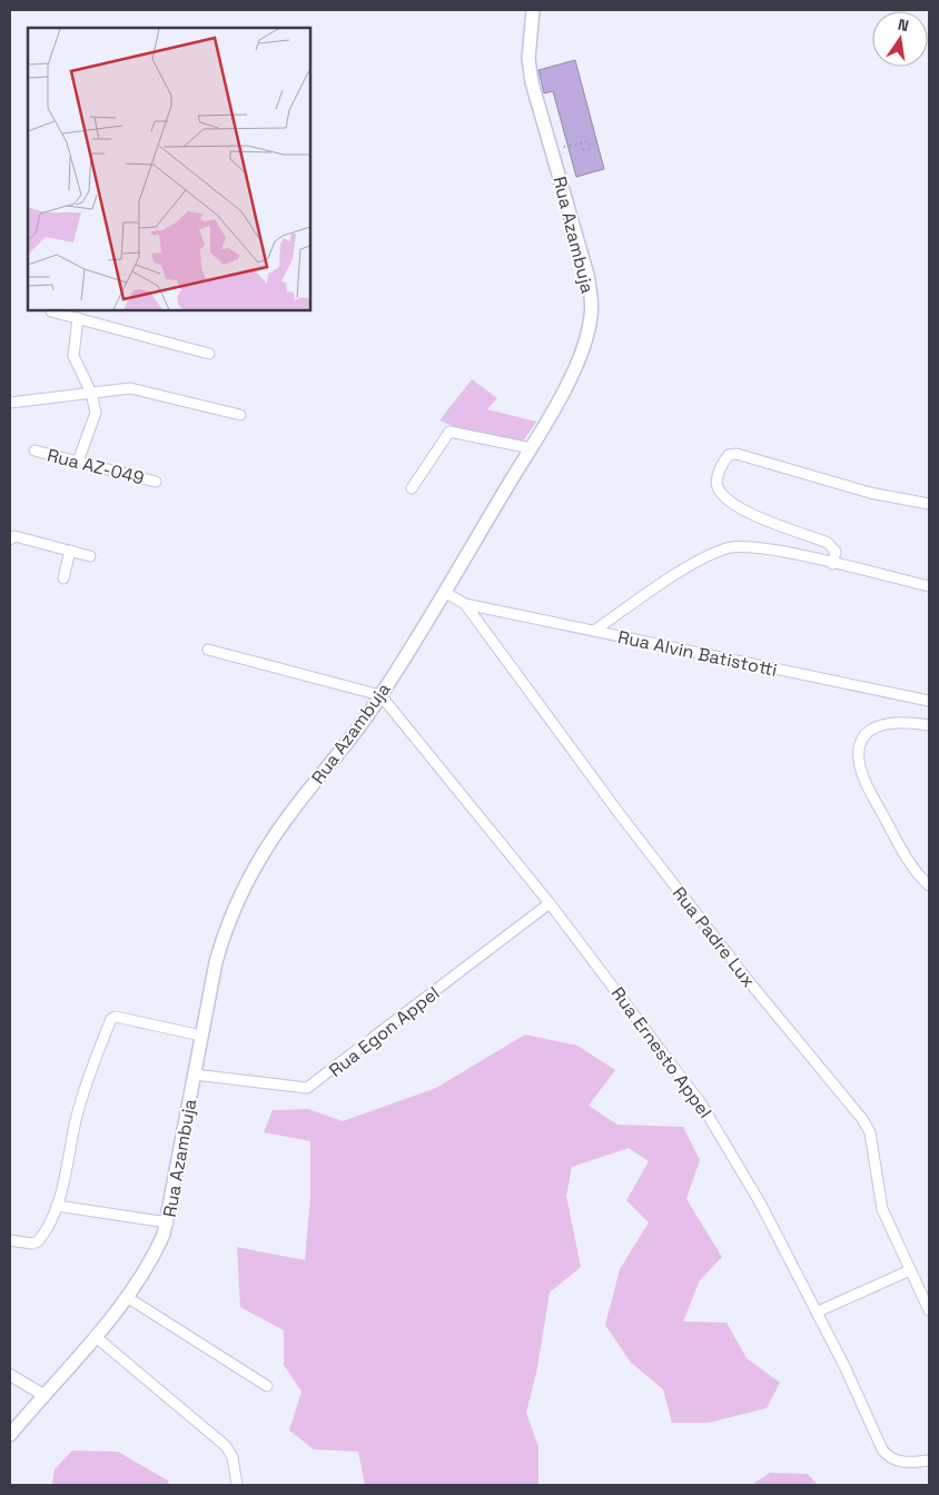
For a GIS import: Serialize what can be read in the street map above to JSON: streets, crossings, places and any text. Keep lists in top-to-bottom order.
{
  "streets": {
    "main road": ["Rua Azambuja"],
    "street": [
      "Rua AZ-049",
      "Rua Alvin Batistotti",
      "Rua Padre Lux",
      "Rua Egon Appel",
      "Rua Ernesto Appel"
    ]
  },
  "crossings": [
    ["Rua Azambuja", "Rua Padre Lux"],
    ["Rua Azambuja", "Rua Egon Appel"],
    ["Rua Azambuja", "Rua Ernesto Appel"],
    ["Rua Alvin Batistotti", "Rua Padre Lux"],
    ["Rua Egon Appel", "Rua Ernesto Appel"]
  ],
  "north": "top"
}
